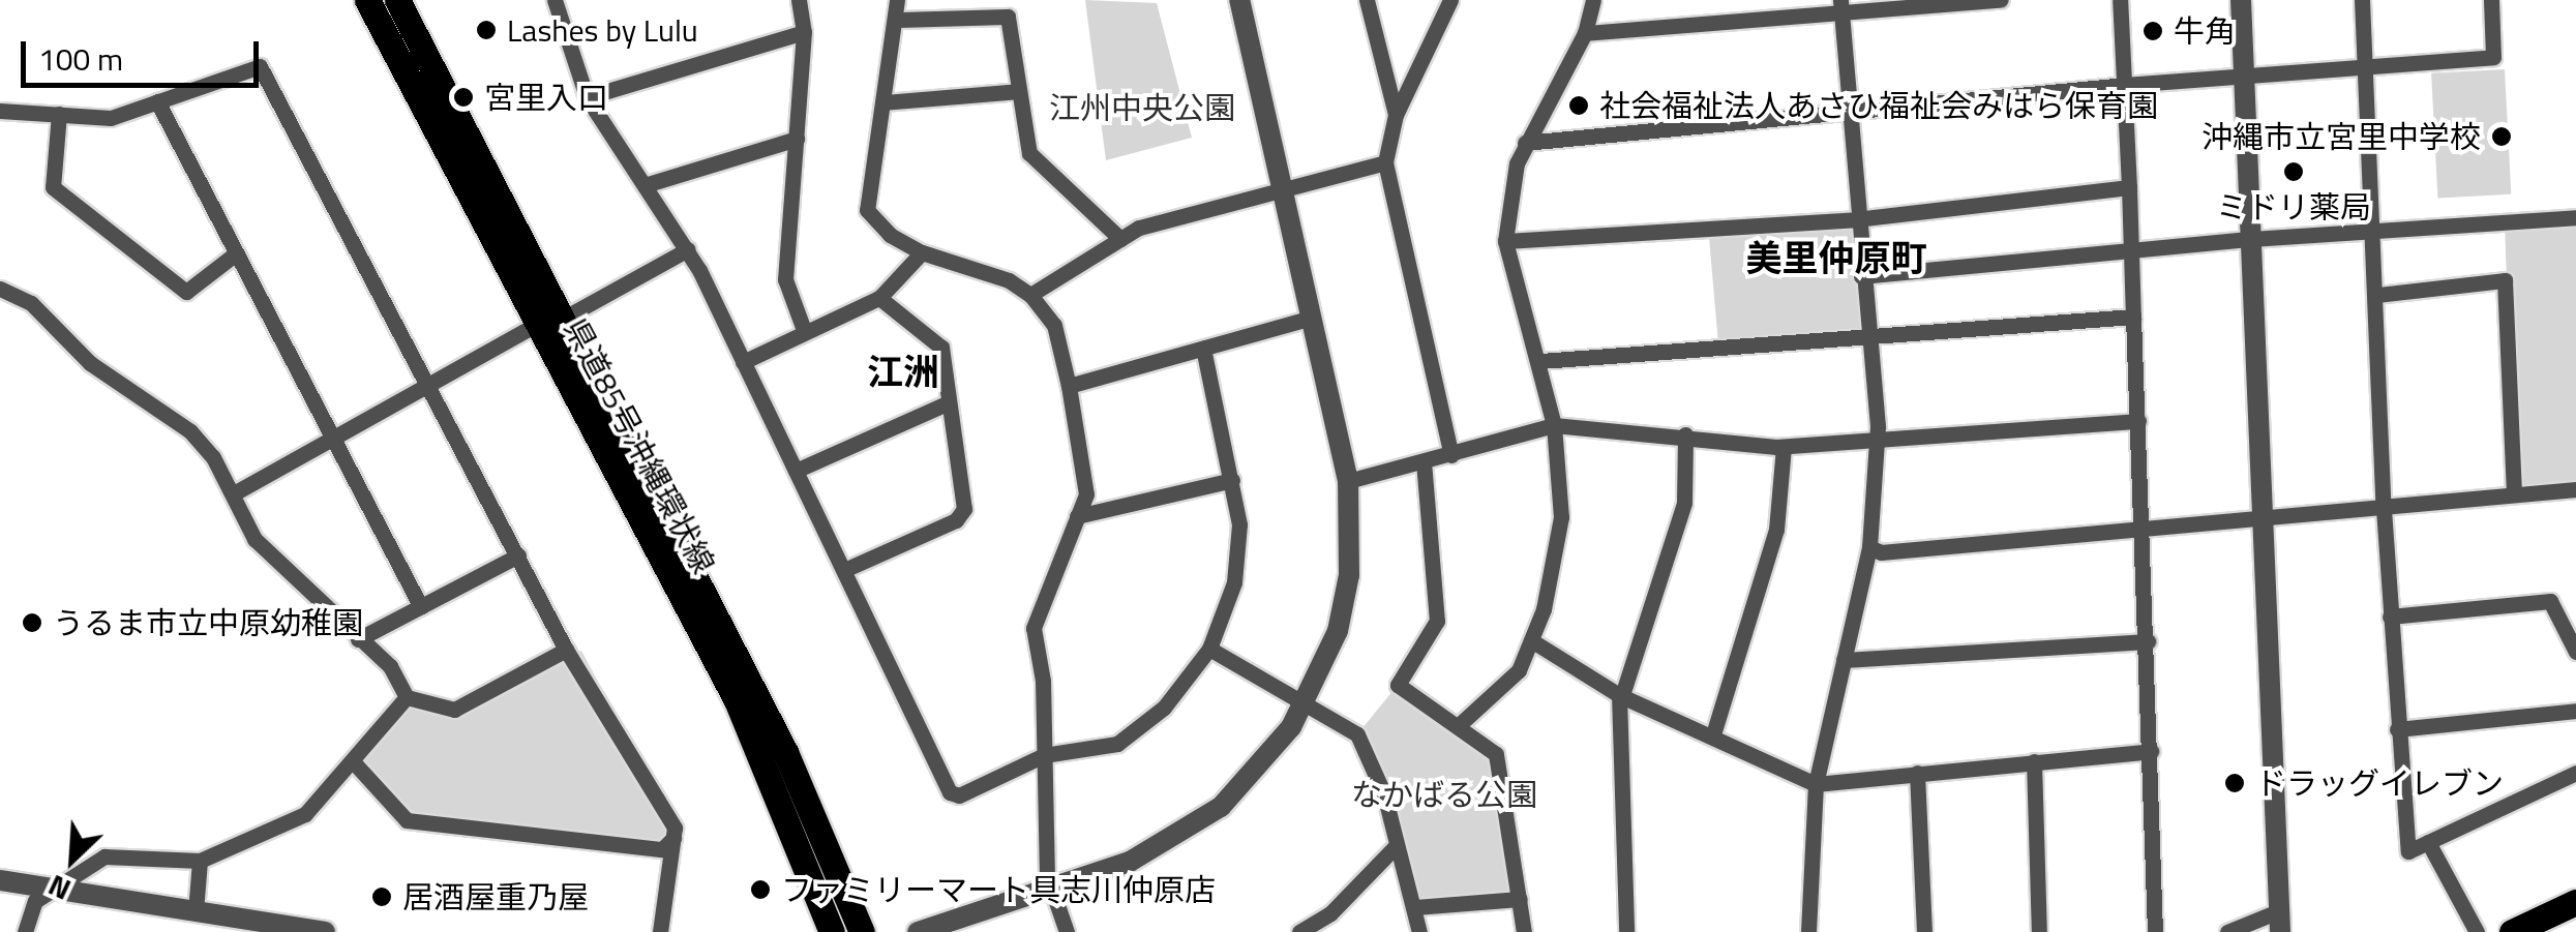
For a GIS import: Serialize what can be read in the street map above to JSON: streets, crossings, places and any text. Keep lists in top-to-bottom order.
{
  "streets": {
    "main road": ["県道85号沖縄環状線"]
  },
  "districts": ["美里仲原町", "江洲"],
  "parks": ["江州中央公園", "なかばる公園"],
  "places": [
    "Lashes by Lulu",
    "牛角",
    "宮里入口",
    "社会福祉法人あさひ福祉会みはら保育園",
    "沖縄市立宮里中学校",
    "ミドリ薬局",
    "うるま市立中原幼稚園",
    "ドラッグイレブン",
    "ファミリーマート具志川仲原店",
    "居酒屋重乃屋"
  ],
  "scale_bar": "100 m",
  "north": "bottom left"
}
